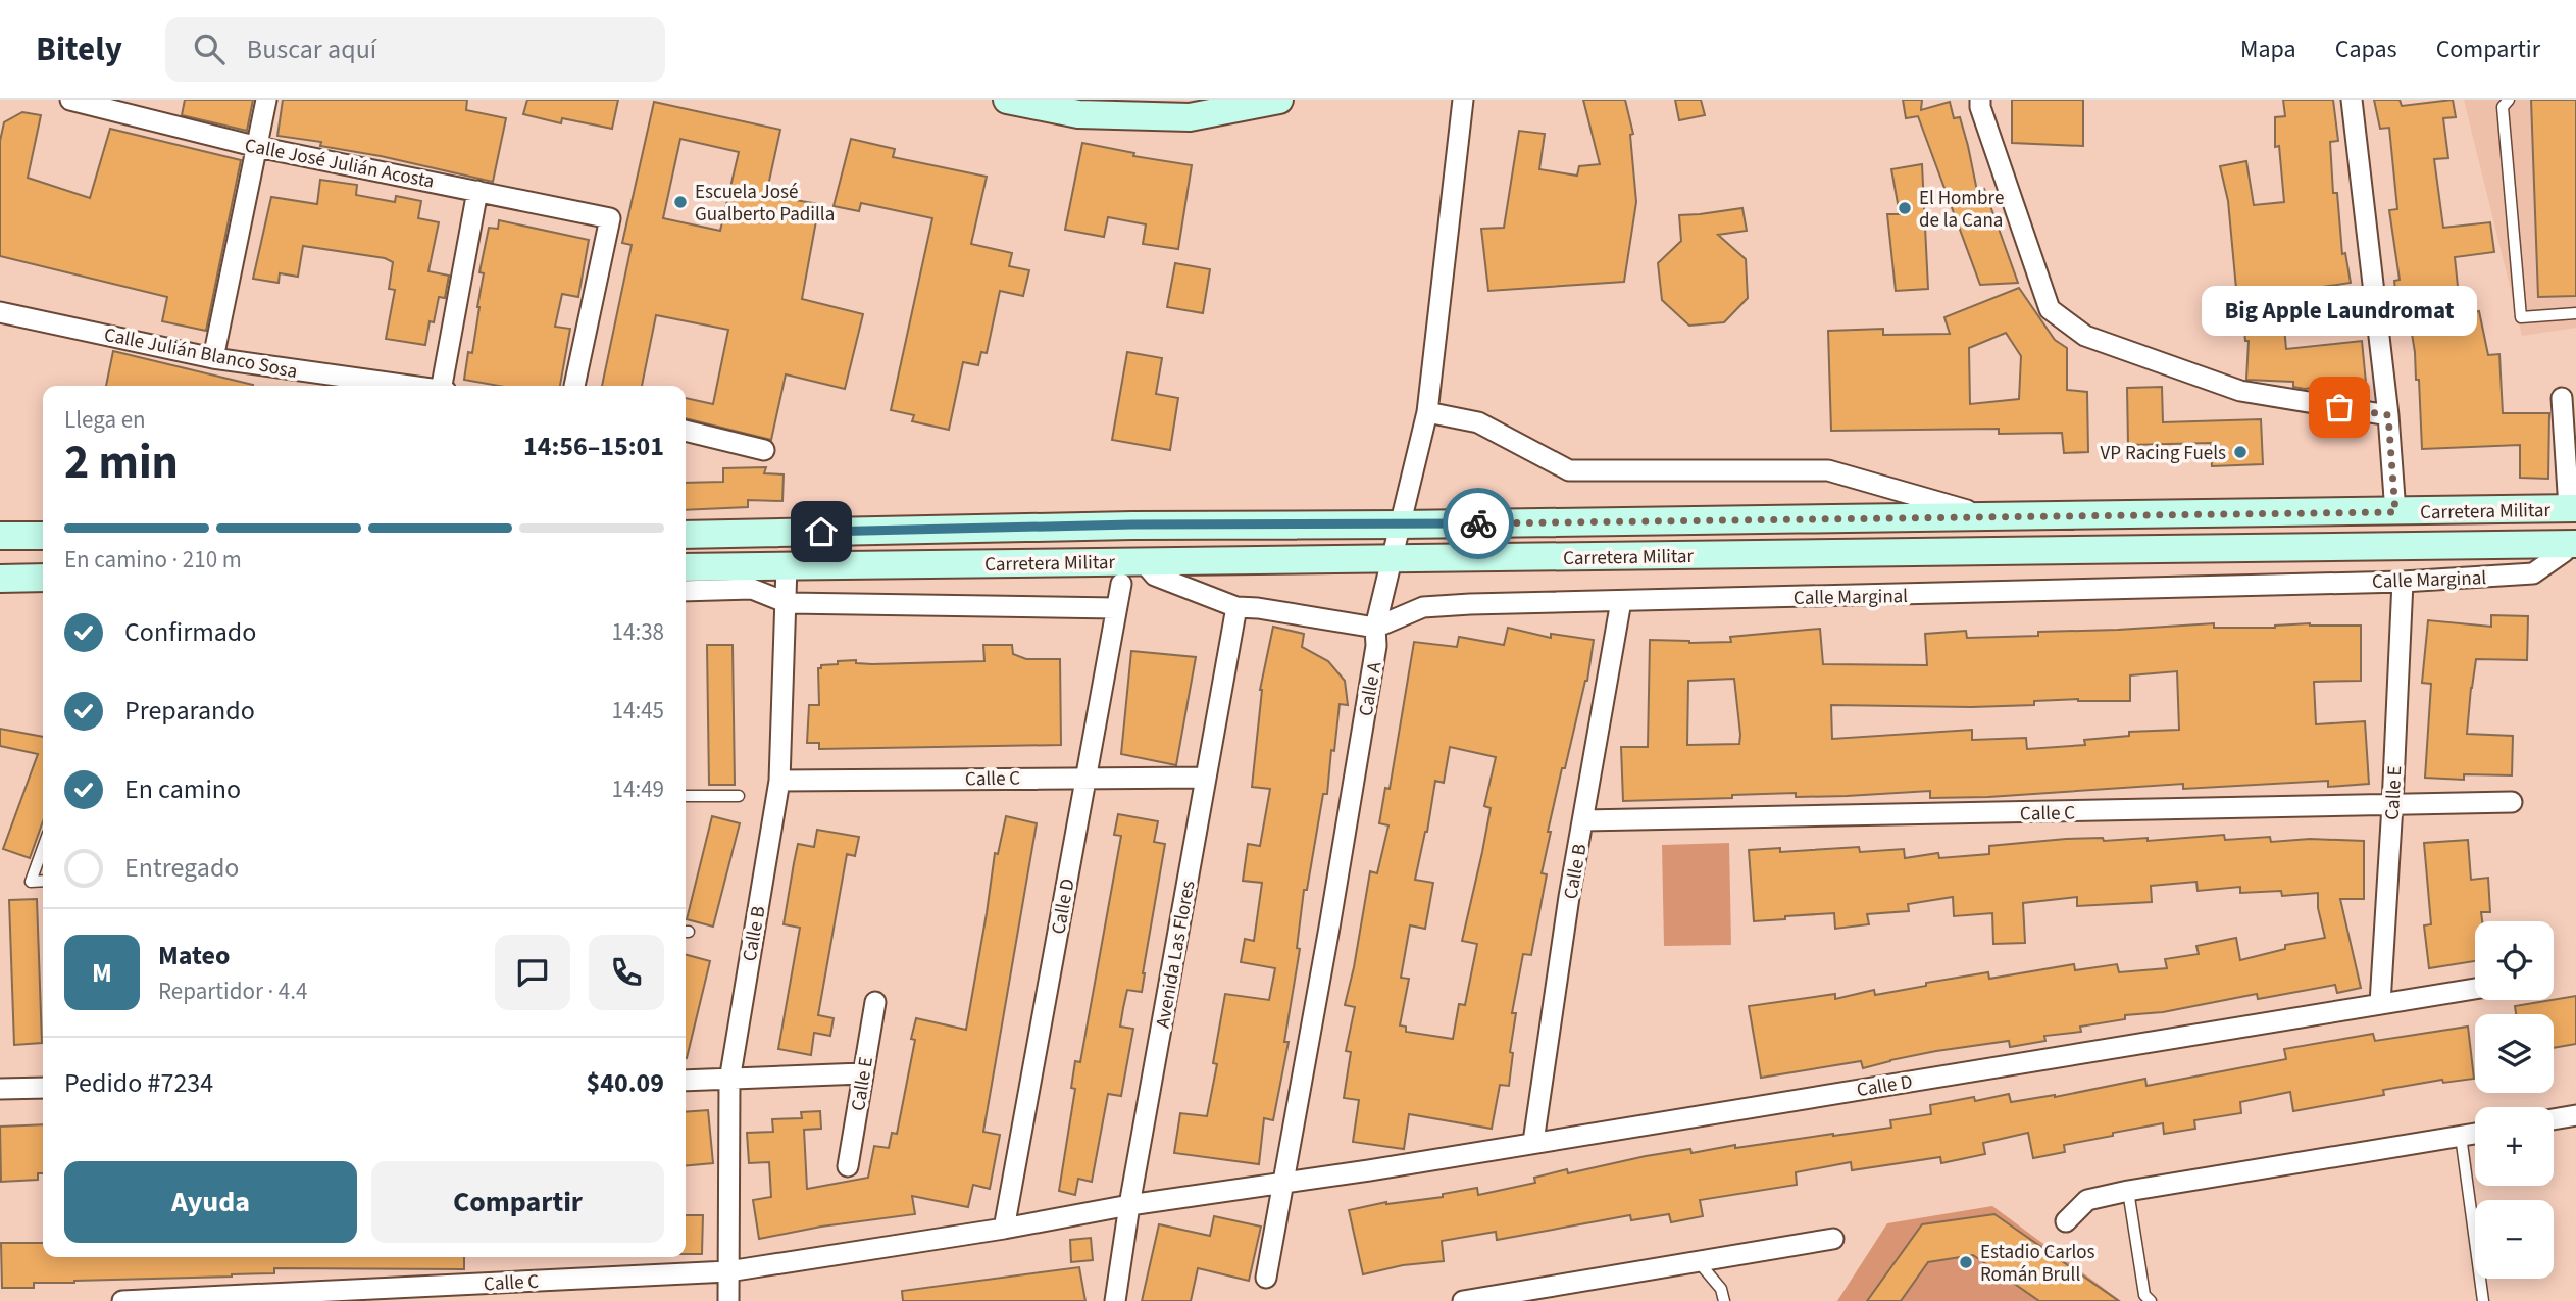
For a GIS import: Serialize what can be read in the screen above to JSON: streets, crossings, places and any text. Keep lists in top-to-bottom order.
{
  "streets": {
    "main road": ["Carretera Militar"],
    "street": [
      "Calle José Julián Acosta",
      "Calle Julián Blanco Sosa",
      "Calle Marginal",
      "Calle A",
      "Calle C",
      "Calle E",
      "Calle B",
      "Calle D",
      "Avenida Las Flores"
    ]
  },
  "crossings": [
    ["Carretera Militar", "Calle Marginal"],
    ["Carretera Militar", "Calle A"],
    ["Carretera Militar", "Calle B"],
    ["Calle Marginal", "Calle A"],
    ["Calle Marginal", "Calle E"],
    ["Calle Marginal", "Calle B"],
    ["Calle A", "Calle D"],
    ["Calle C", "Calle E"],
    ["Calle C", "Calle B"],
    ["Calle C", "Calle D"],
    ["Calle C", "Avenida Las Flores"],
    ["Calle E", "Calle D"],
    ["Calle B", "Calle D"],
    ["Calle D", "Avenida Las Flores"]
  ],
  "places": [
    "Escuela José Gualberto Padilla",
    "El Hombre de la Cana",
    "Big Apple Laundromat",
    "VP Racing Fuels",
    "Estadio Carlos Román Brull"
  ],
  "page": {
    "header": "Bitely",
    "search": "Buscar aquí",
    "nav": ["Mapa", "Capas", "Compartir"],
    "bubble": "Big Apple Laundromat",
    "heading": ["2 min", "Llega en", "14:56–15:01"],
    "panel": [
      "Mateo",
      "Repartidor · 4.4",
      "Pedido #7234",
      "$40.09"
    ],
    "bar": "En camino · 210 m",
    "list": [
      ["Confirmado", "14:38"],
      ["Preparando", "14:45"],
      ["En camino", "14:49"],
      "Entregado"
    ],
    "map_buttons": ["+", "−"],
    "round": "M",
    "buttons": ["Ayuda", "Compartir"]
  }
}
